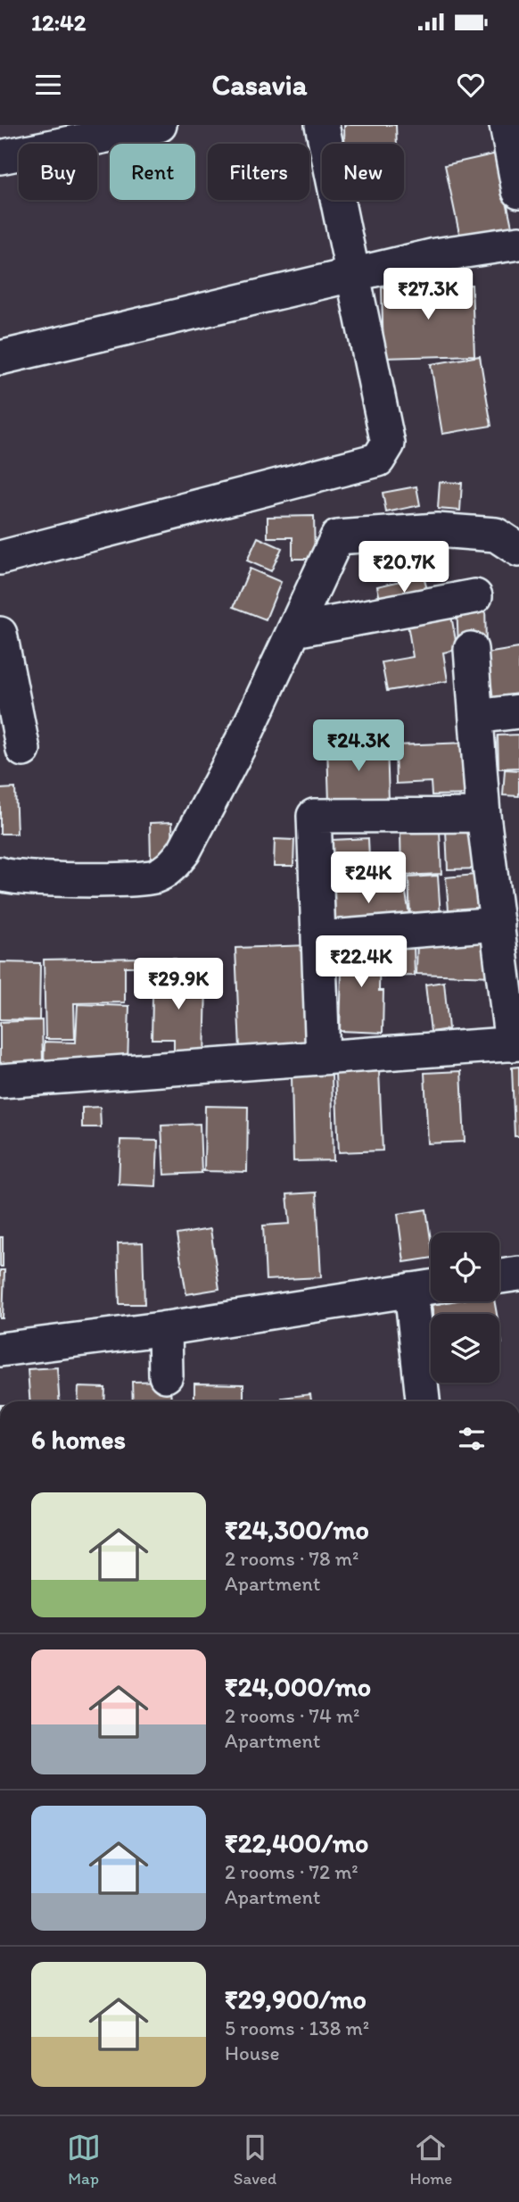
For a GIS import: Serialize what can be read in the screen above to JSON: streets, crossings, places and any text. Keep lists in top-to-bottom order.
{
  "page": {
    "status": "12:42",
    "header": "Casavia",
    "chip": [
      "Buy",
      "Rent",
      "Filters",
      "New"
    ],
    "price": [
      "₹27.3K",
      "₹20.7K",
      "₹24.3K",
      "₹24K",
      "₹22.4K",
      "₹29.9K"
    ],
    "heading": "6 homes",
    "list": [
      {
        "name": "₹24,300/mo",
        "note": "2 rooms · 78 m² · Apartment"
      },
      {
        "name": "₹24,000/mo",
        "note": "2 rooms · 74 m² · Apartment"
      },
      {
        "name": "₹22,400/mo",
        "note": "2 rooms · 72 m² · Apartment"
      },
      {
        "name": "₹29,900/mo",
        "note": "5 rooms · 138 m² · House"
      }
    ],
    "tabs": ["Map", "Saved", "Home"]
  }
}
